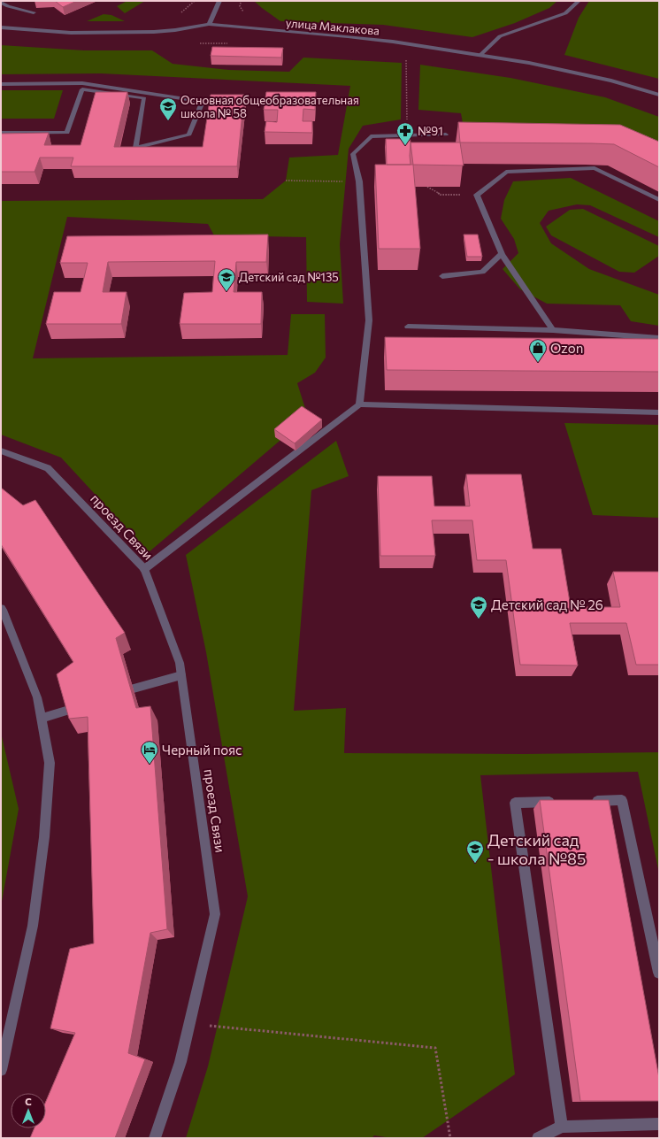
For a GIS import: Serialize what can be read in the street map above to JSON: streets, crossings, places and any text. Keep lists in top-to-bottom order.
{
  "streets": {
    "street": ["улица Маклакова", "проезд Связи"]
  },
  "places": {
    "school or university": [
      "Основная общеобразовательная школа № 58",
      "Детский сад №135",
      "Детский сад № 26",
      "Детский сад - школа №85"
    ],
    "pharmacy": ["№91"],
    "shop": ["Ozon"],
    "hotel": ["Черный пояс"]
  },
  "north": "top"
}
